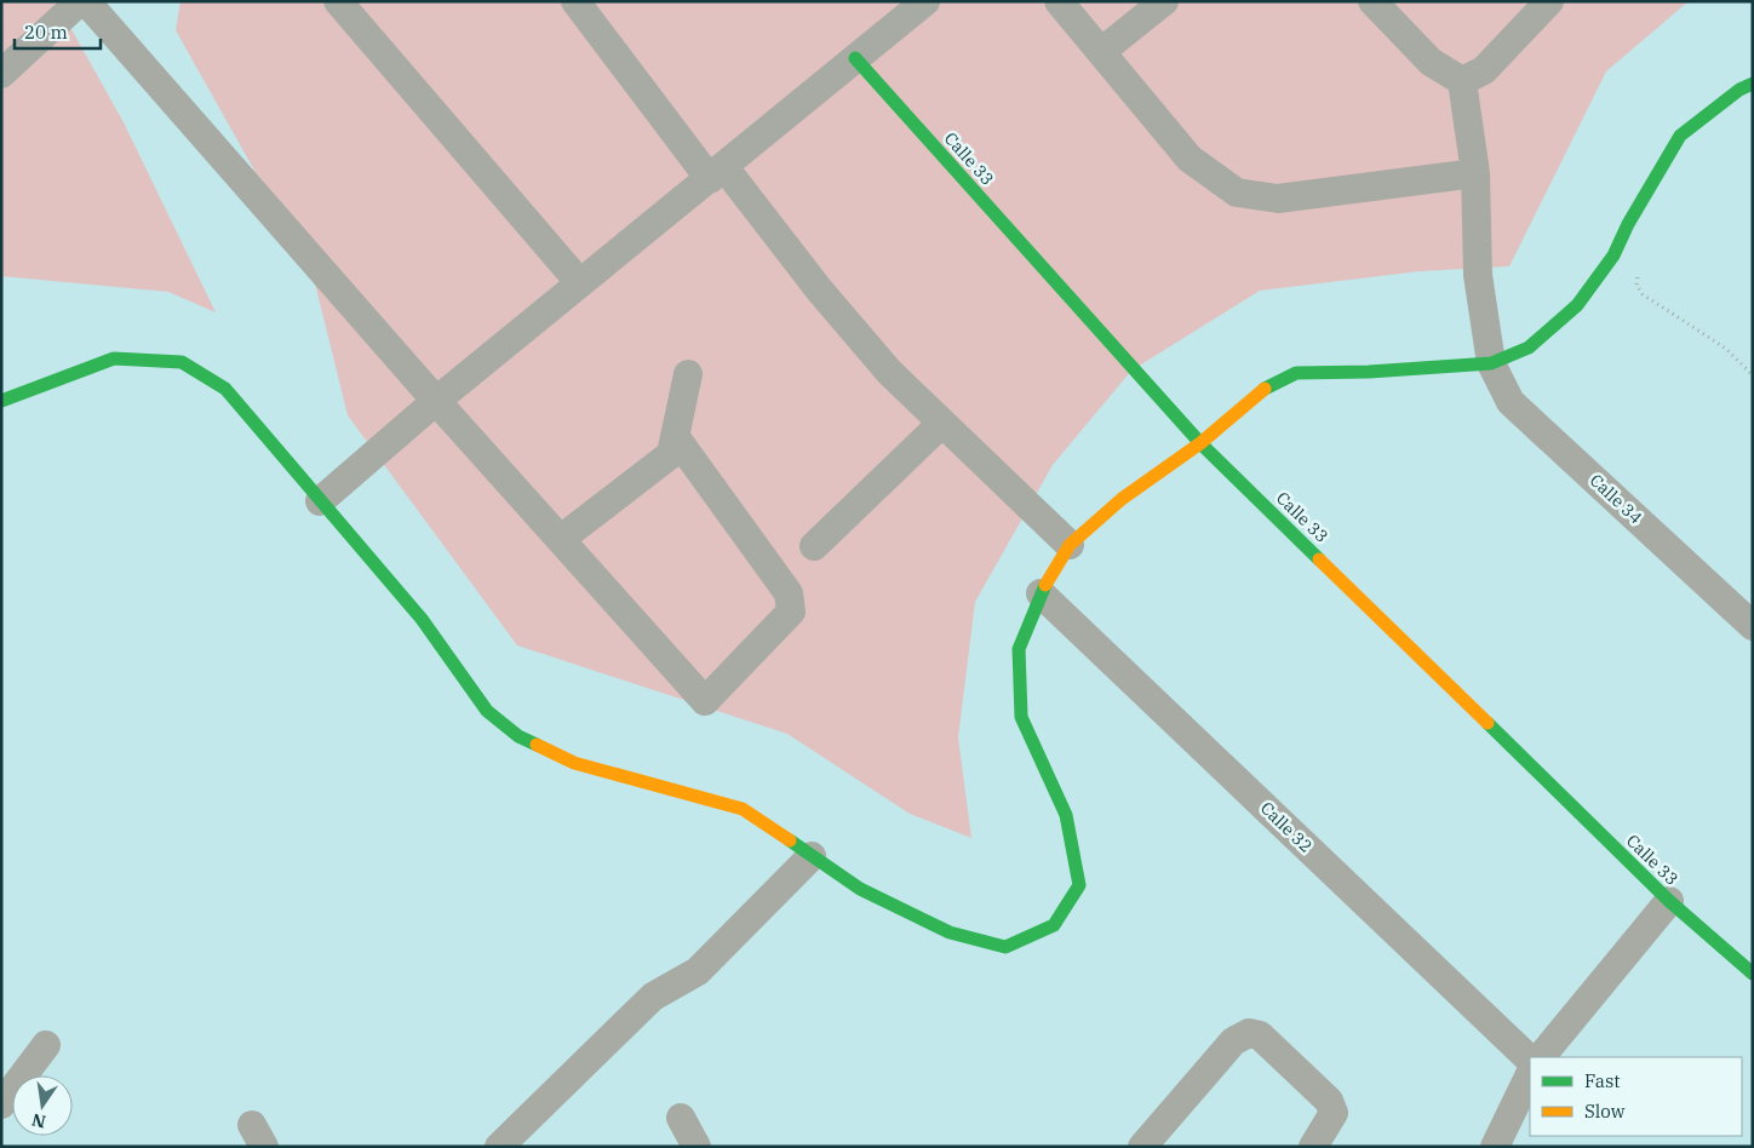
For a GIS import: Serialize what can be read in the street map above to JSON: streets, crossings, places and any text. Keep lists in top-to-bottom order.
{
  "streets": {
    "street": ["Calle 33", "Calle 34", "Calle 32"]
  },
  "legend": ["Fast", "Slow"],
  "scale_bar": "20 m",
  "north": "bottom"
}
